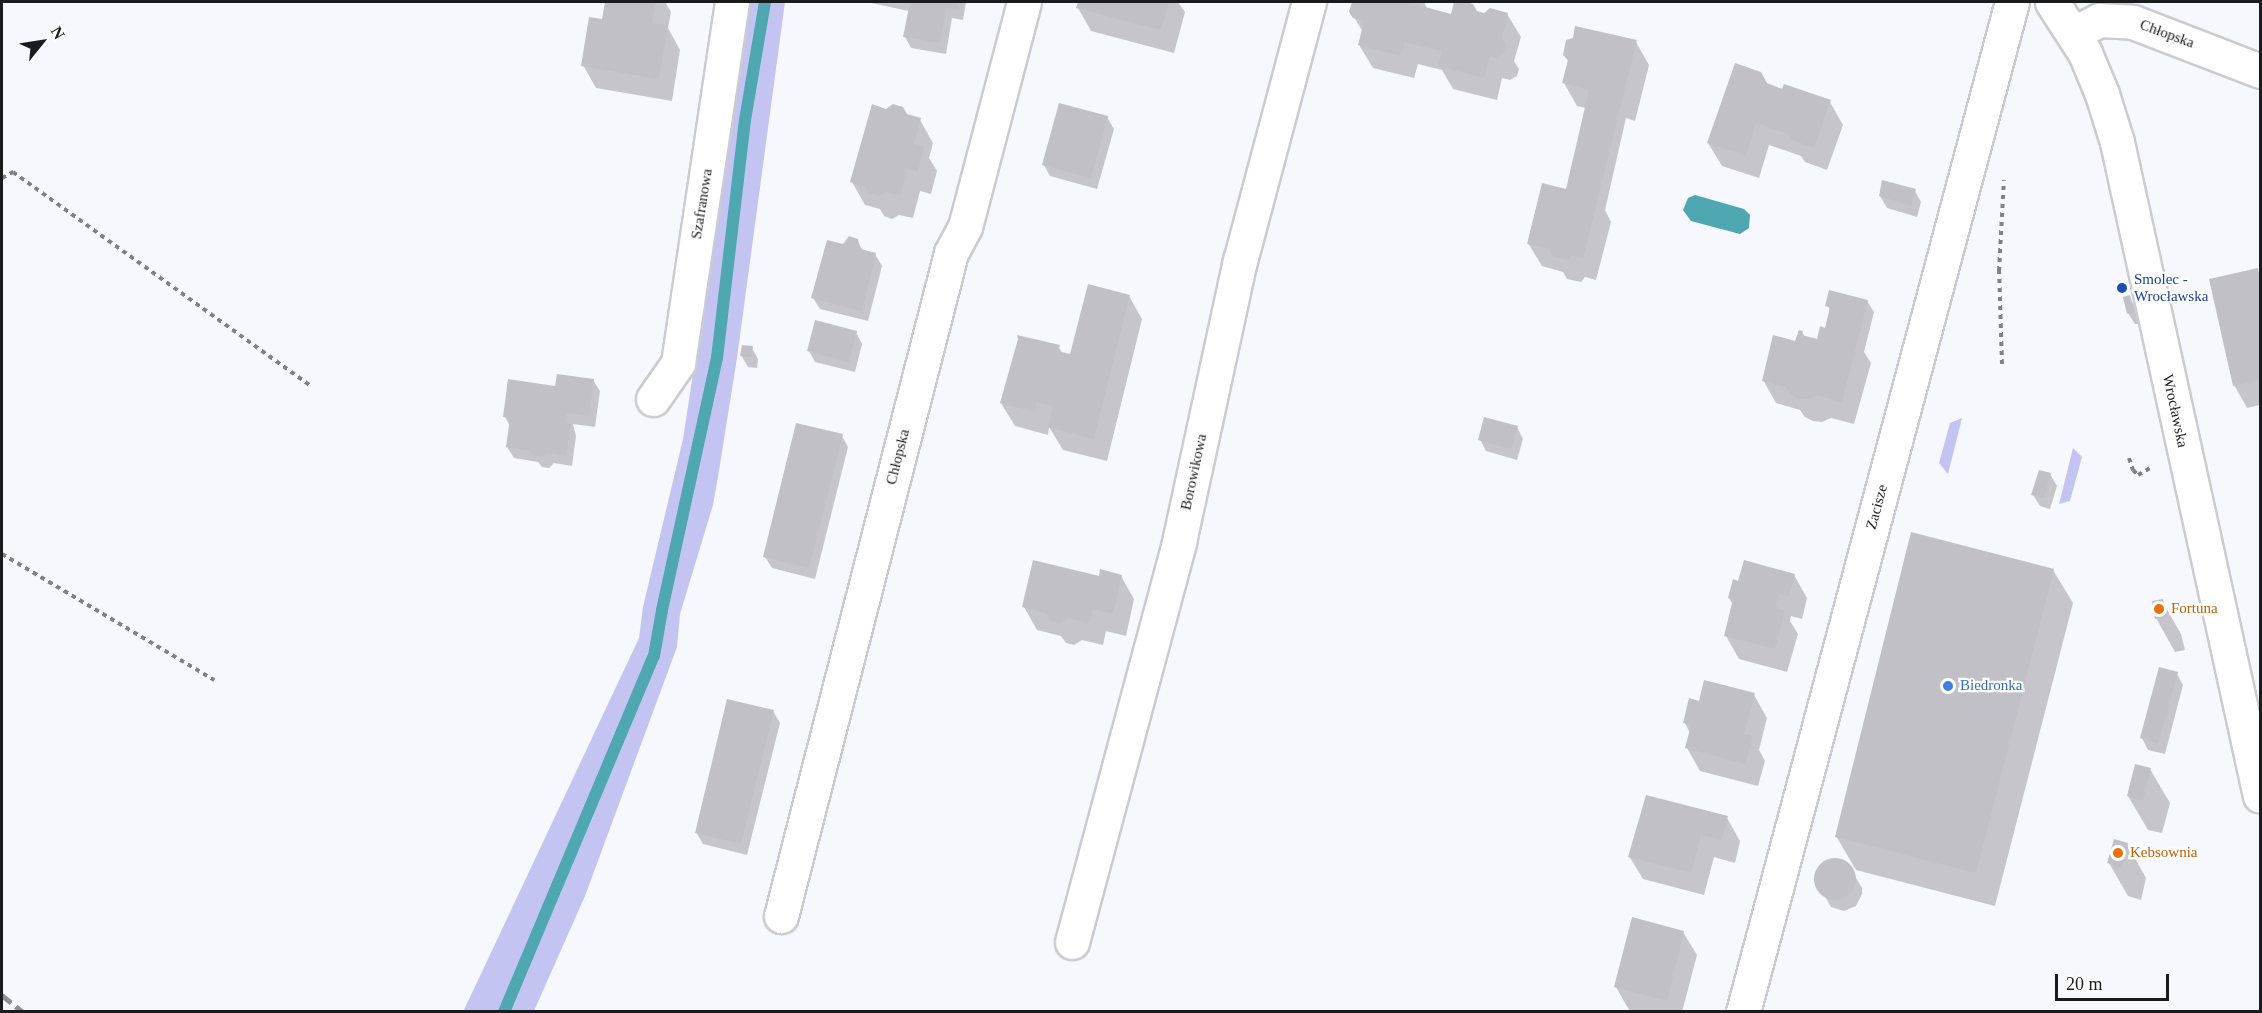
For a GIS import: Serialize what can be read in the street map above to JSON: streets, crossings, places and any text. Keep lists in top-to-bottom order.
{
  "streets": {
    "street": [
      "Chłopska",
      "Szafranowa",
      "Wrocławska",
      "Borowikowa",
      "Zacisze"
    ]
  },
  "crossings": [
    ["Chłopska", "Wrocławska"]
  ],
  "places": [
    "Smolec - Wrocławska",
    "Fortuna",
    "Biedronka",
    "Kebsownia"
  ],
  "scale_bar": "20 m",
  "north": "top right"
}
